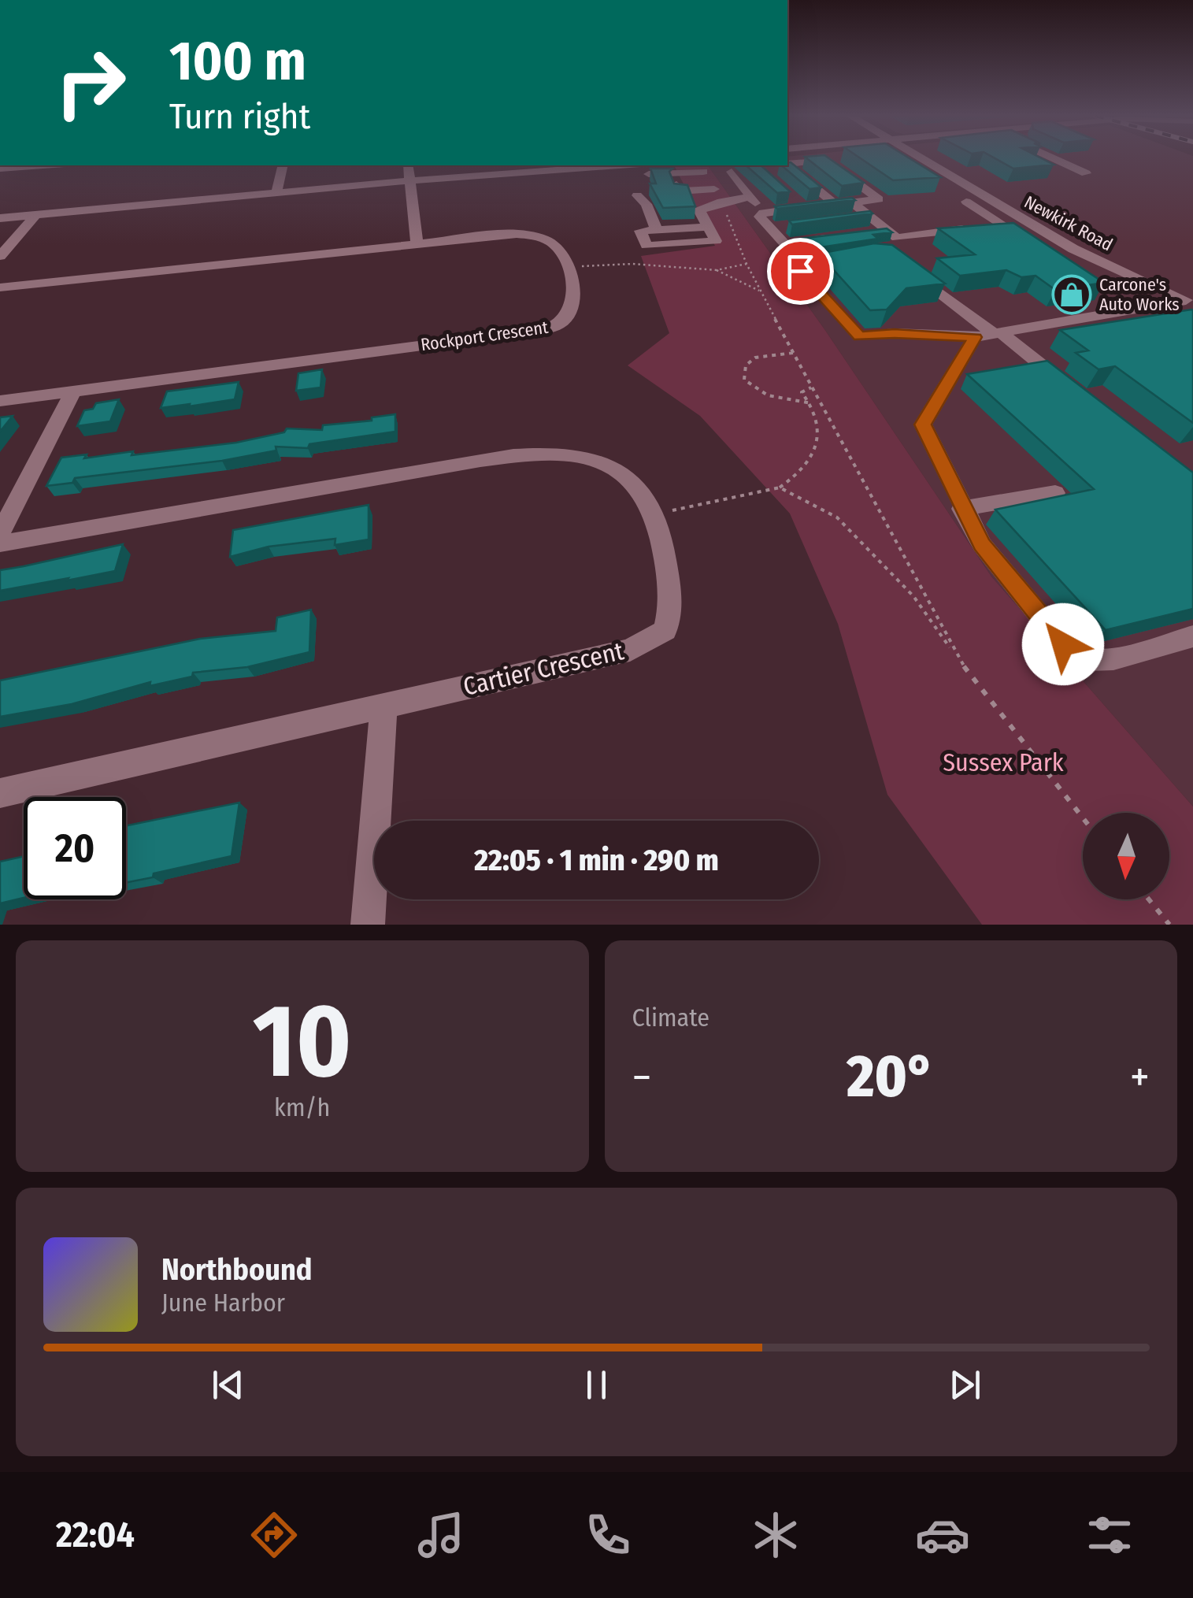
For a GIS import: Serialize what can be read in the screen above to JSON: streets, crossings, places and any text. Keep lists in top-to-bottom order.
{
  "streets": {
    "street": ["Newkirk Road", "Rockport Crescent", "Cartier Crescent"]
  },
  "parks": ["Sussex Park"],
  "places": {
    "shop": ["Carcone's Auto Works"]
  },
  "north": "bottom",
  "page": {
    "turn": ["100 m", "Turn right"],
    "limit": "20",
    "trip": "22:05 · 1 min · 290 m",
    "tile": [
      ["10", "km/h"],
      "Climate"
    ],
    "heat": ["−", "20°", "+"],
    "song": ["Northbound", "June Harbor"],
    "tabs": "22:04"
  }
}
